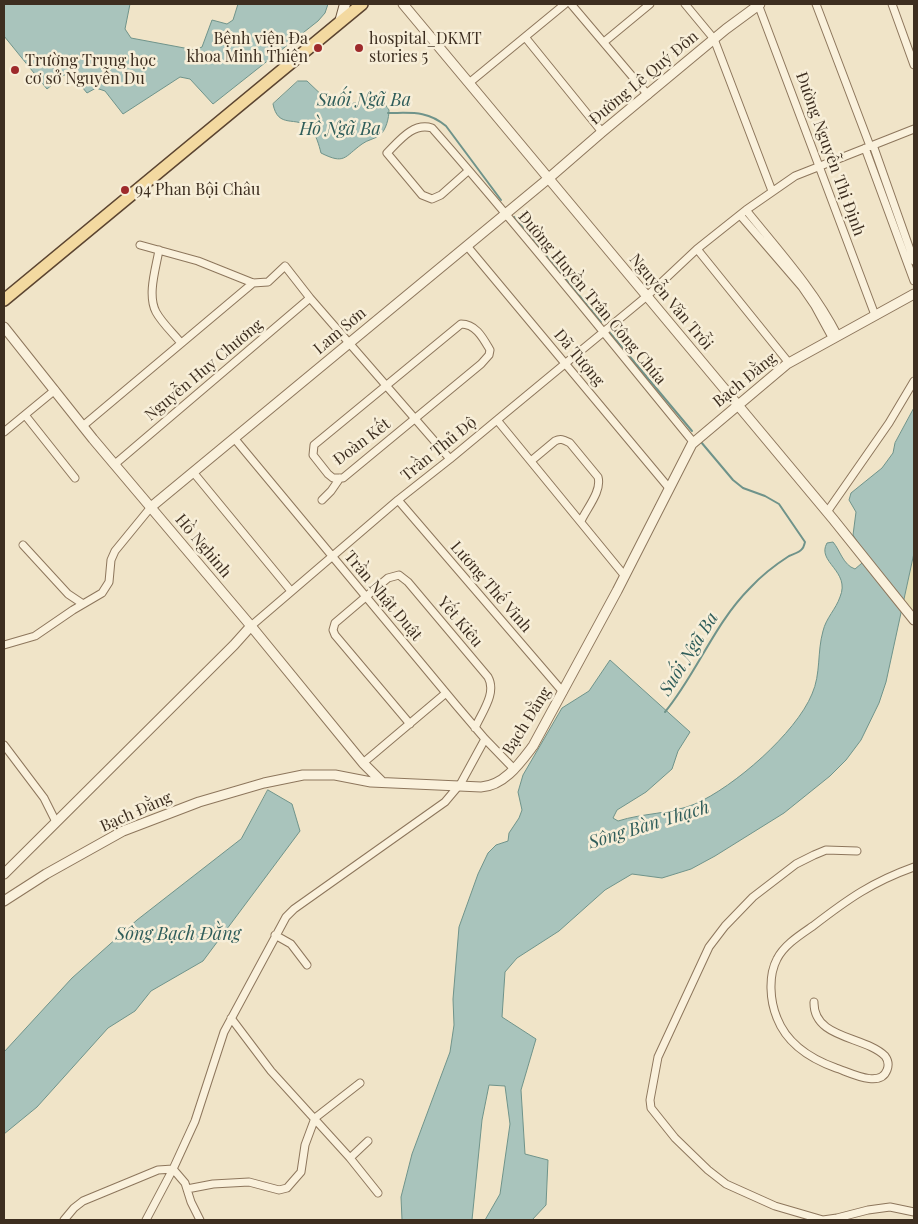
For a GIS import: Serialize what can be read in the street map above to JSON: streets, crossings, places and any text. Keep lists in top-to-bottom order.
{
  "streets": {
    "street": [
      "Đường Lê Quý Đôn",
      "Đường Nguyễn Thị Định",
      "Đường Huyền Trân Công Chúa",
      "Nguyễn Văn Trỗi",
      "Lam Sơn",
      "Dã Tượng",
      "Nguyễn Huy Chương",
      "Bạch Đằng",
      "Đoàn Kết",
      "Trần Thủ Độ",
      "Hồ Nghinh",
      "Lương Thế Vinh",
      "Trần Nhật Duật",
      "Yết Kiêu"
    ]
  },
  "crossings": [
    ["Đường Lê Quý Đôn", "Đường Nguyễn Thị Định"],
    ["Đường Lê Quý Đôn", "Nguyễn Văn Trỗi"],
    ["Đường Lê Quý Đôn", "Lam Sơn"],
    ["Đường Nguyễn Thị Định", "Bạch Đằng"],
    ["Đường Nguyễn Thị Định", "Trần Thủ Độ"],
    ["Đường Huyền Trân Công Chúa", "Lam Sơn"],
    ["Đường Huyền Trân Công Chúa", "Bạch Đằng"],
    ["Đường Huyền Trân Công Chúa", "Trần Thủ Độ"],
    ["Nguyễn Văn Trỗi", "Lam Sơn"],
    ["Nguyễn Văn Trỗi", "Bạch Đằng"],
    ["Nguyễn Văn Trỗi", "Trần Thủ Độ"],
    ["Lam Sơn", "Dã Tượng"],
    ["Lam Sơn", "Hồ Nghinh"],
    ["Lam Sơn", "Trần Nhật Duật"],
    ["Dã Tượng", "Bạch Đằng"],
    ["Dã Tượng", "Trần Thủ Độ"],
    ["Nguyễn Huy Chương", "Hồ Nghinh"],
    ["Bạch Đằng", "Hồ Nghinh"],
    ["Bạch Đằng", "Lương Thế Vinh"],
    ["Bạch Đằng", "Trần Nhật Duật"],
    ["Trần Thủ Độ", "Hồ Nghinh"],
    ["Trần Thủ Độ", "Lương Thế Vinh"],
    ["Trần Thủ Độ", "Trần Nhật Duật"],
    ["Trần Nhật Duật", "Yết Kiêu"]
  ],
  "water": [
    "Suối Ngã Ba",
    "Hồ Ngã Ba",
    "Sông Bàn Thạch",
    "Sông Bạch Đằng"
  ],
  "places": [
    "Bệnh viện Đa khoa Minh Thiện",
    "hospital_DKMT stories 5",
    "Trường Trung học cơ sở Nguyễn Du",
    "94 Phan Bội Châu"
  ]
}
